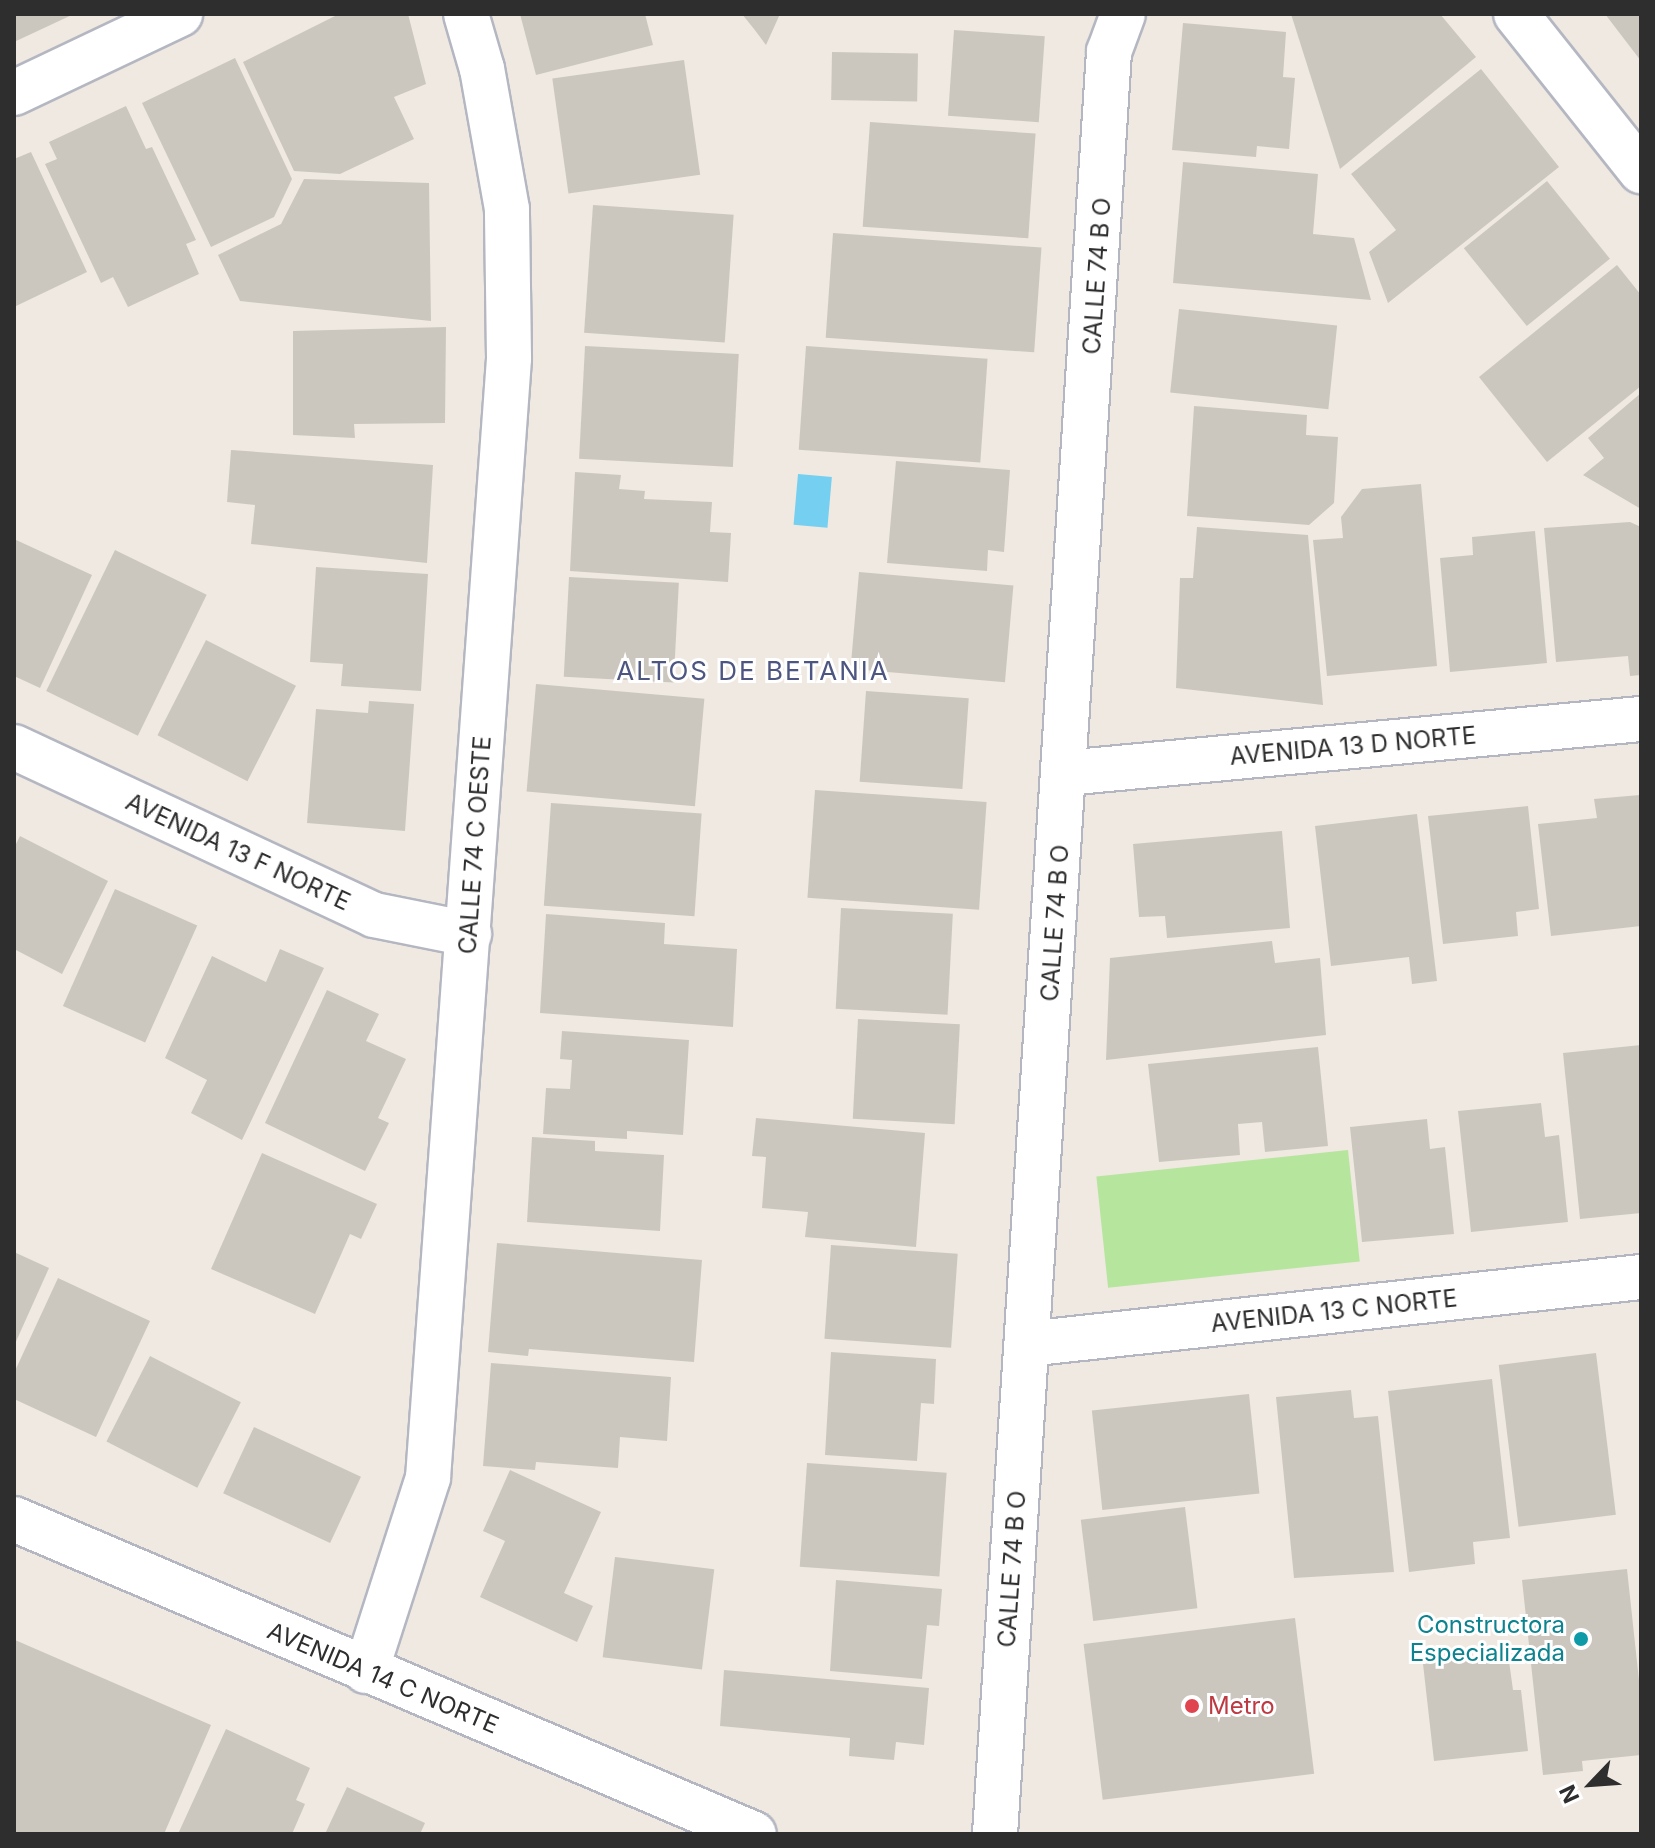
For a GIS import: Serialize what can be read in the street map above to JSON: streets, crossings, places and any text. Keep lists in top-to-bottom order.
{
  "streets": {
    "street": [
      "CALLE 74 B O",
      "AVENIDA 13 D NORTE",
      "CALLE 74 C OESTE",
      "AVENIDA 13 F NORTE",
      "AVENIDA 13 C NORTE",
      "AVENIDA 14 C NORTE"
    ]
  },
  "crossings": [
    ["CALLE 74 B O", "AVENIDA 13 D NORTE"],
    ["CALLE 74 B O", "AVENIDA 13 C NORTE"],
    ["CALLE 74 C OESTE", "AVENIDA 13 F NORTE"],
    ["CALLE 74 C OESTE", "AVENIDA 14 C NORTE"]
  ],
  "districts": ["ALTOS DE BETANIA"],
  "places": ["Constructora Especializada", "Metro"],
  "north": "bottom left"
}
